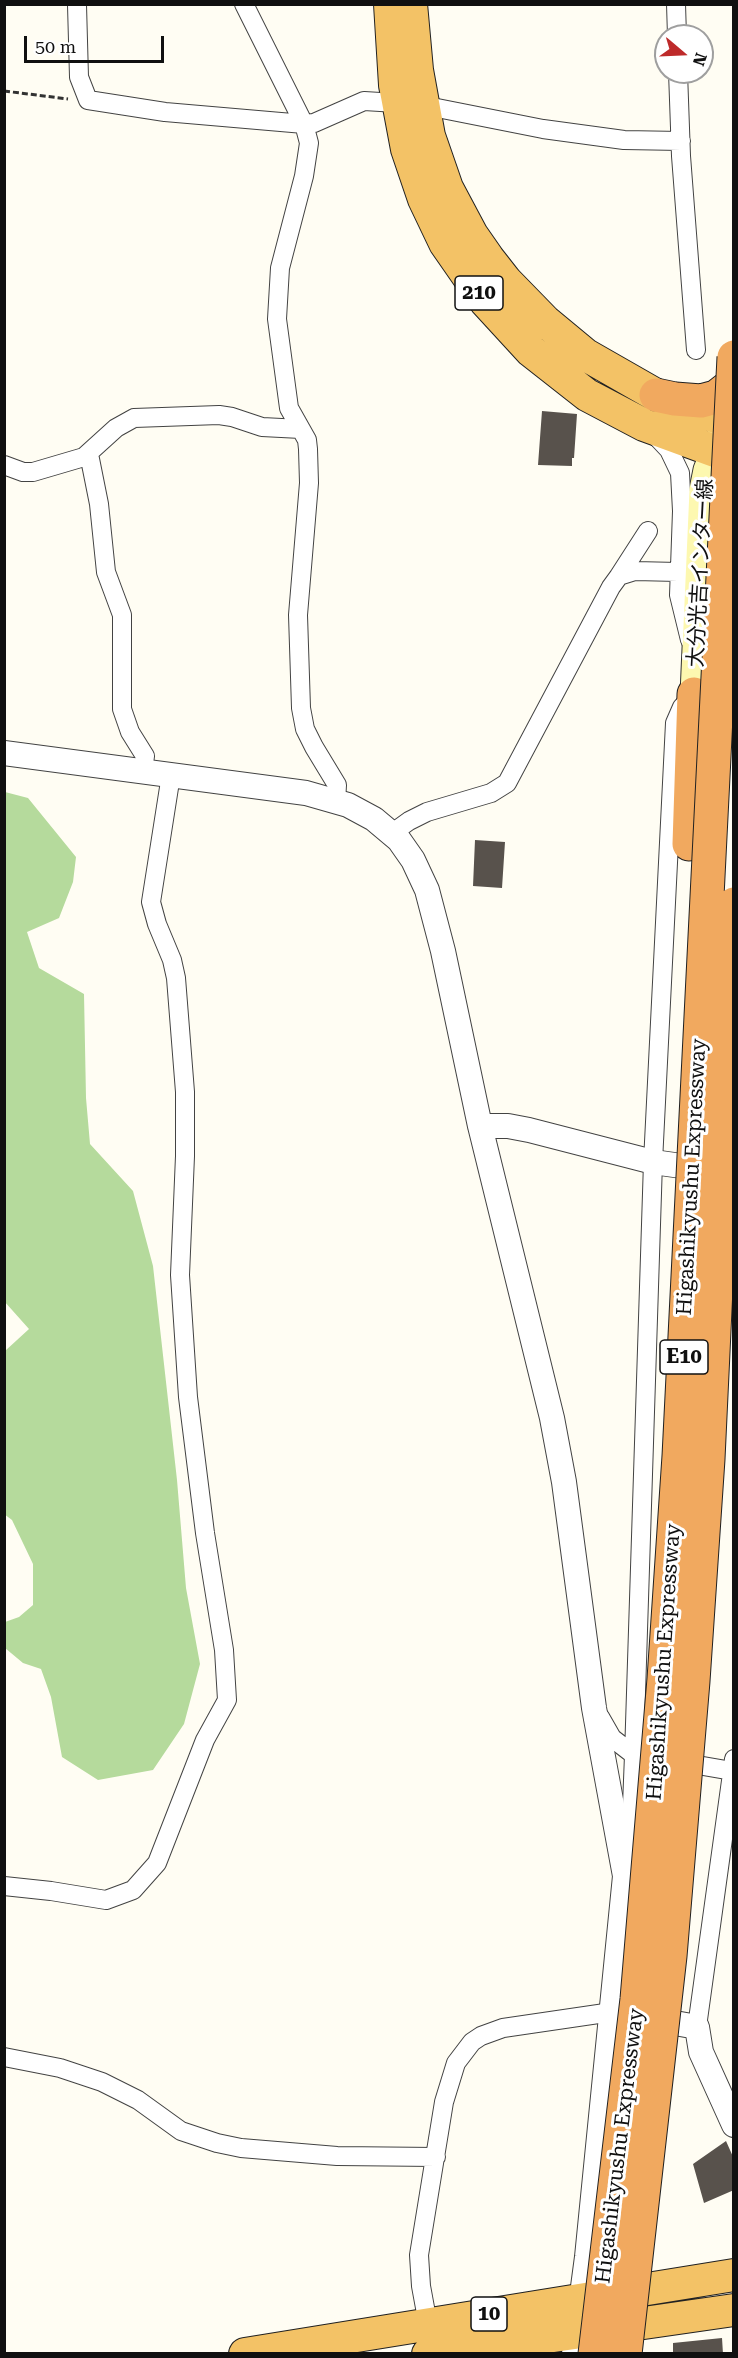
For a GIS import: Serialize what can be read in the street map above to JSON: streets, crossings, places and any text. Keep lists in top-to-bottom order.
{
  "streets": {
    "highway": [
      "210",
      "Higashikyushu Expressway",
      "E10",
      "10"
    ],
    "main road": ["大分光吉インター線"]
  },
  "crossings": [
    ["210", "大分光吉インター線"],
    ["Higashikyushu Expressway", "10"]
  ],
  "scale_bar": "50 m",
  "north": "right"
}
